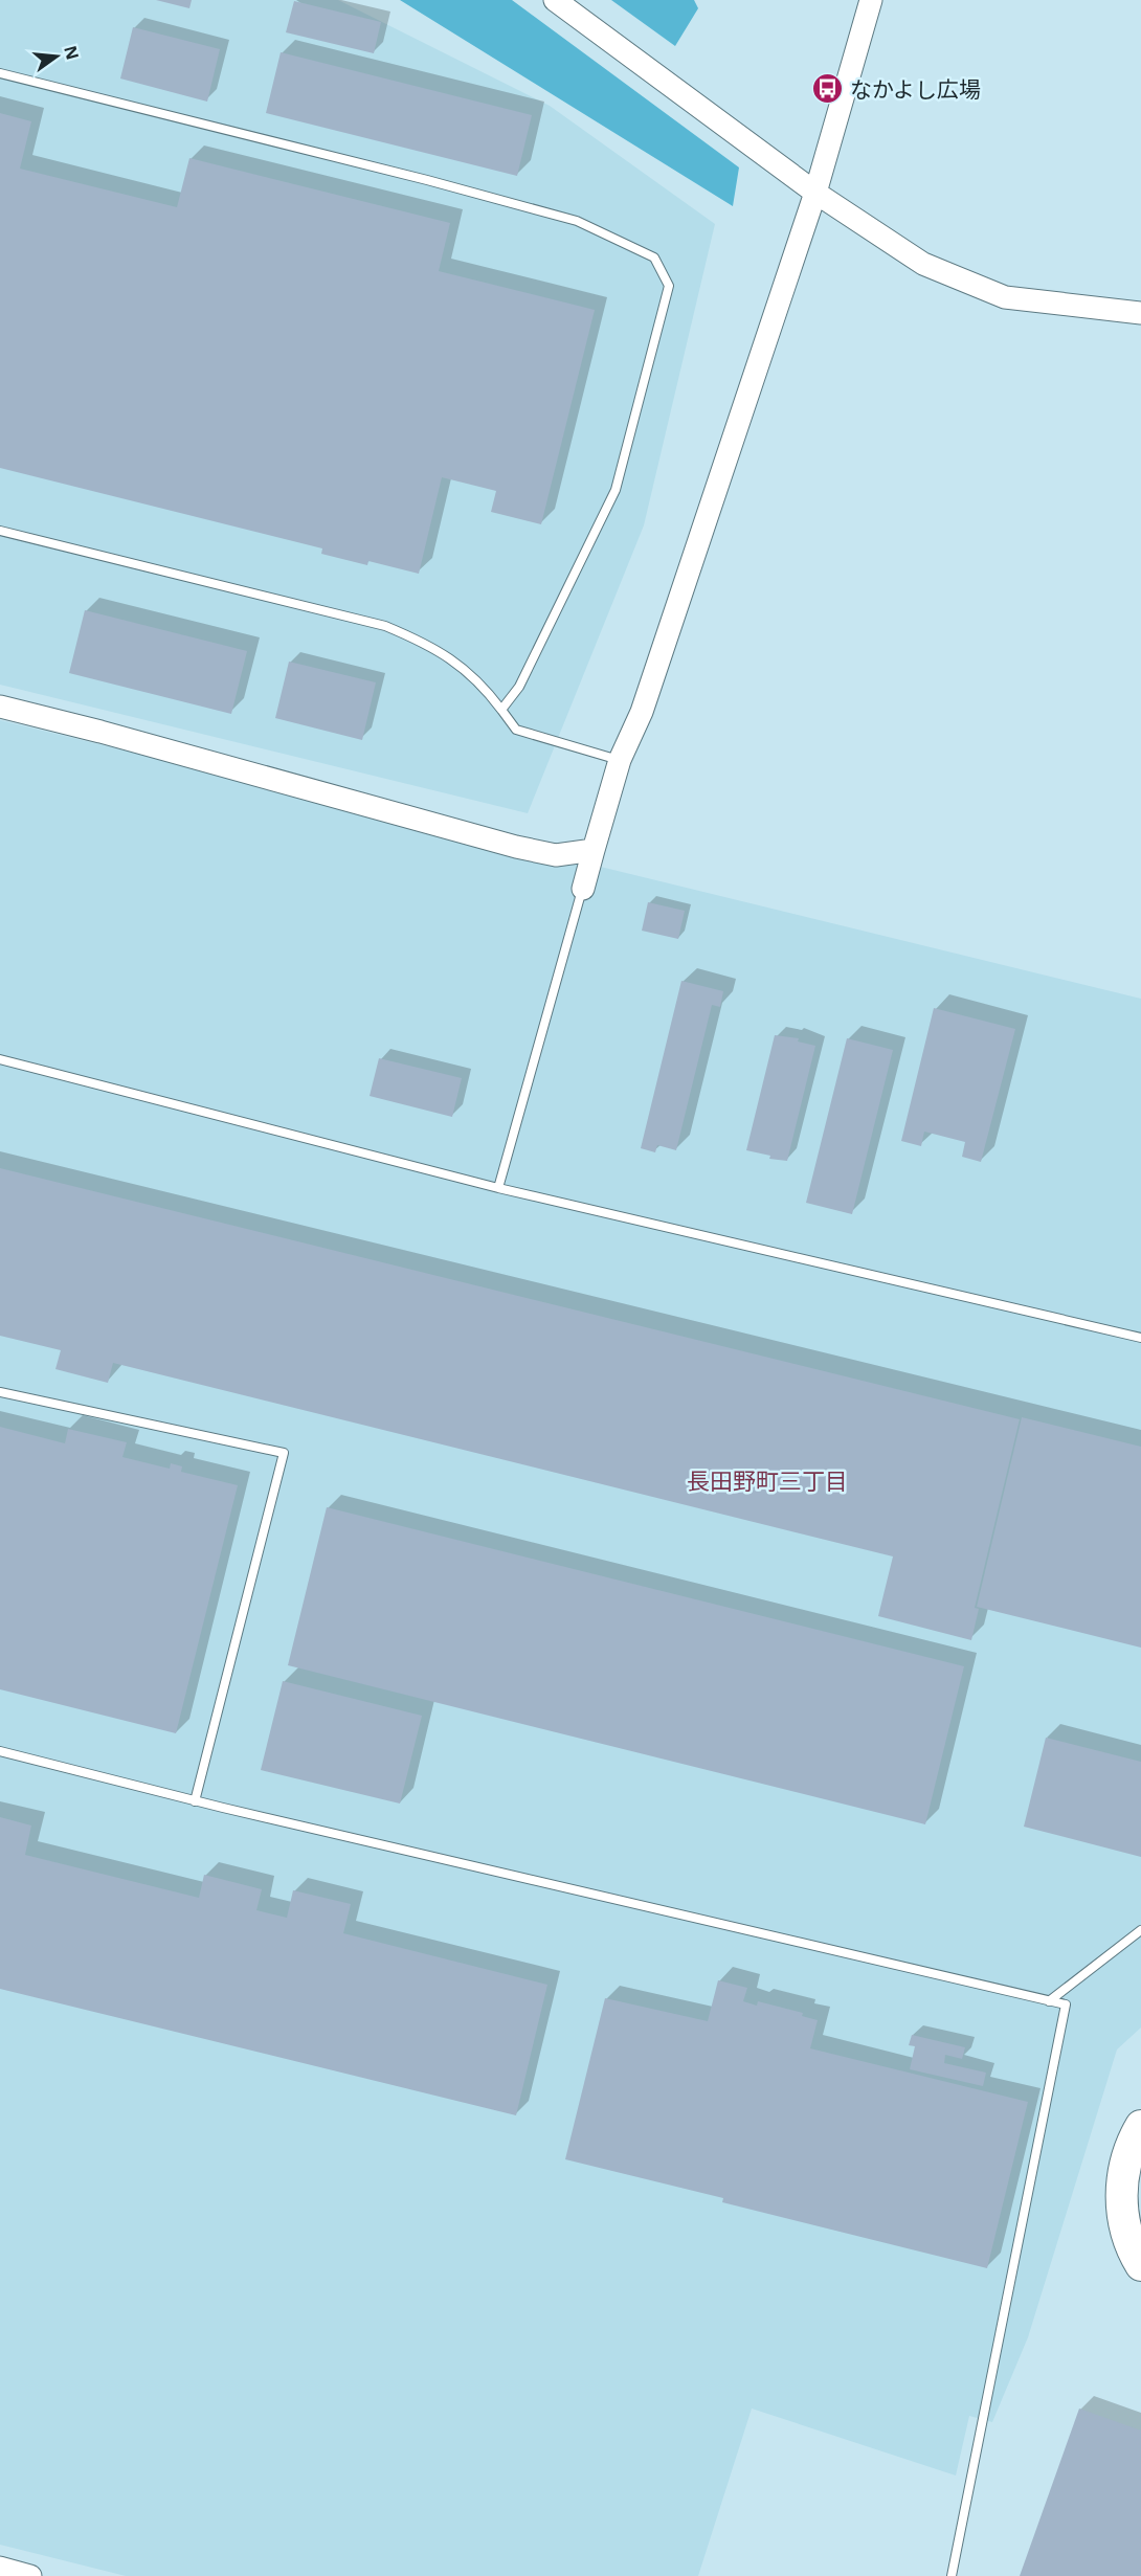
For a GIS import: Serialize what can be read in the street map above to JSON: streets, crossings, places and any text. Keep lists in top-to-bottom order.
{
  "districts": ["長田野町三丁目"],
  "places": {
    "bus stop": ["なかよし広場"]
  },
  "north": "right"
}
